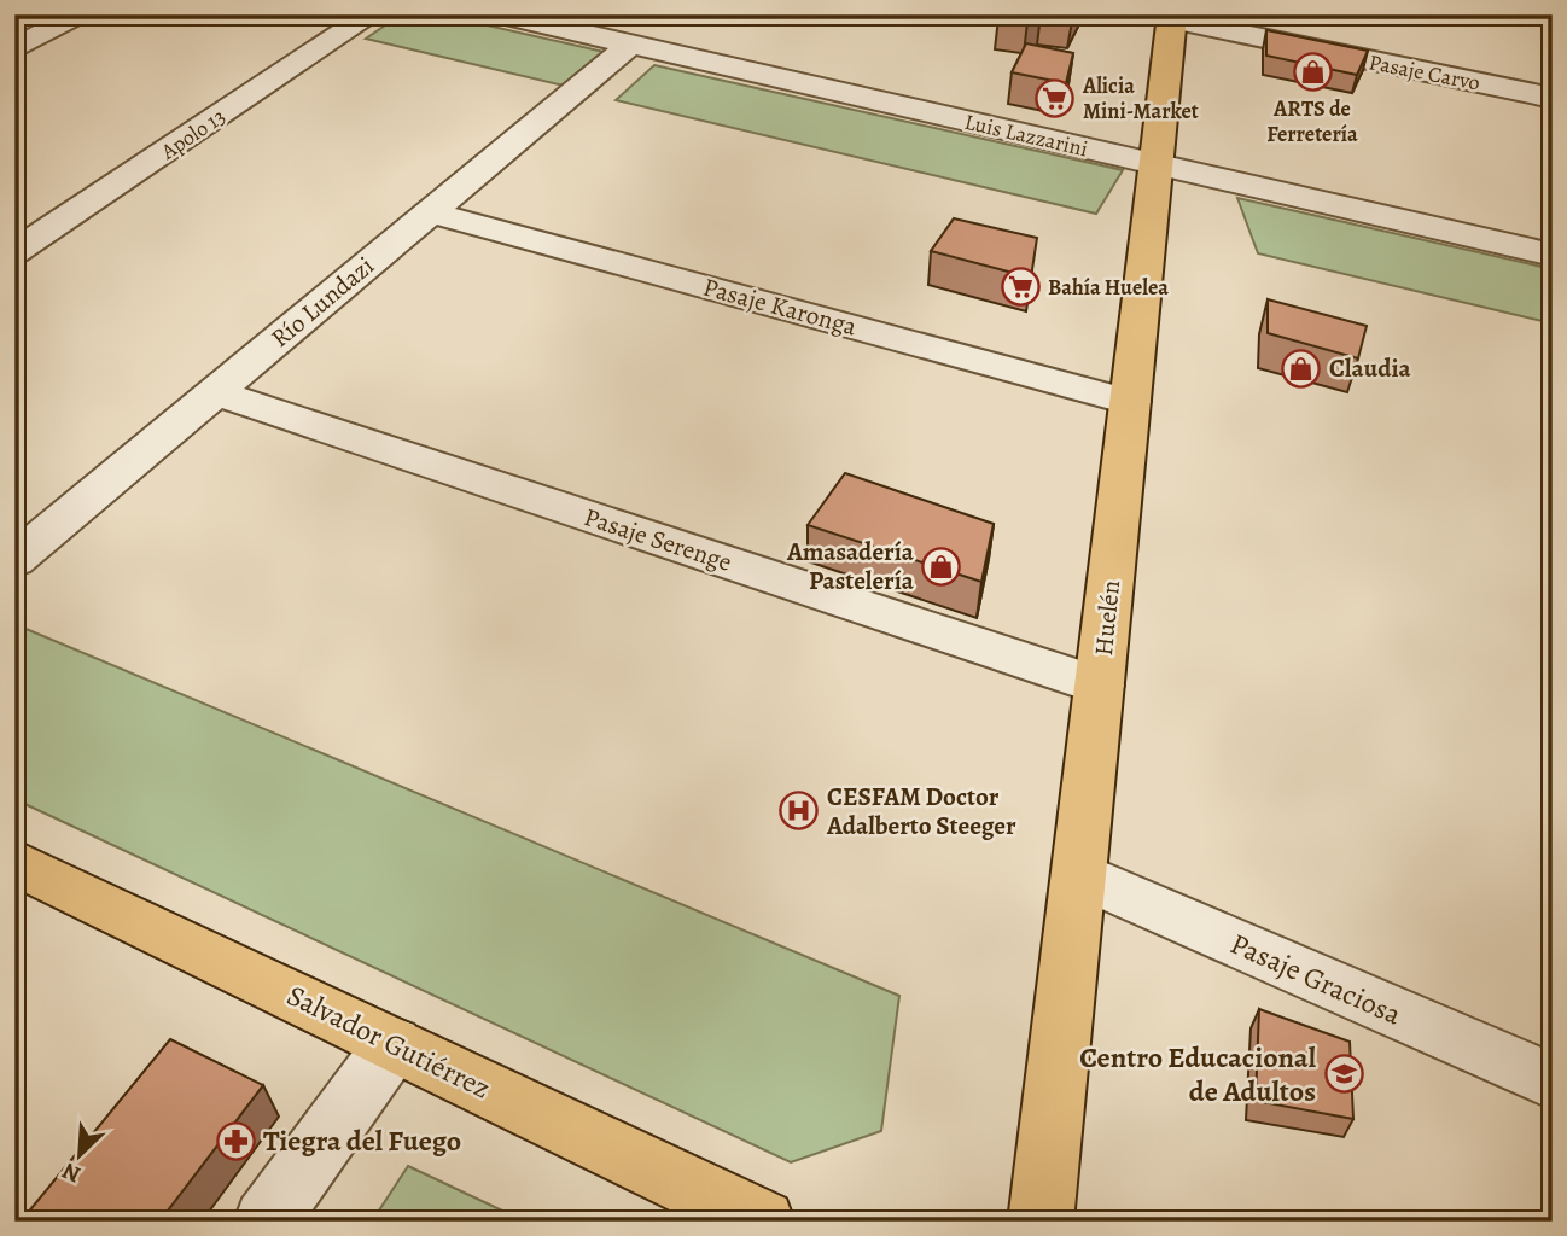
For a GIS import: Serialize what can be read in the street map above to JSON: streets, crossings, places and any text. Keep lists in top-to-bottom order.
{
  "streets": {
    "main road": ["Huelén", "Salvador Gutiérrez"],
    "street": [
      "Pasaje Carvo",
      "Apolo 13",
      "Luis Lazzarini",
      "Río Lundazi",
      "Pasaje Karonga",
      "Pasaje Serenge",
      "Pasaje Graciosa"
    ]
  },
  "crossings": [
    ["Pasaje Carvo", "Huelén"],
    ["Luis Lazzarini", "Río Lundazi"],
    ["Luis Lazzarini", "Huelén"],
    ["Río Lundazi", "Pasaje Karonga"],
    ["Río Lundazi", "Pasaje Serenge"],
    ["Pasaje Karonga", "Huelén"],
    ["Pasaje Serenge", "Huelén"],
    ["Huelén", "Pasaje Graciosa"]
  ],
  "places": {
    "shop": ["ARTS de Ferretería", "Claudia", "Amasadería Pastelería"],
    "supermarket": ["Alicia Mini-Market", "Bahía Huelea"],
    "hospital": ["CESFAM Doctor Adalberto Steeger"],
    "school or university": ["Centro Educacional de Adultos"],
    "pharmacy": ["Tiegra del Fuego"]
  },
  "north": "bottom left"
}
